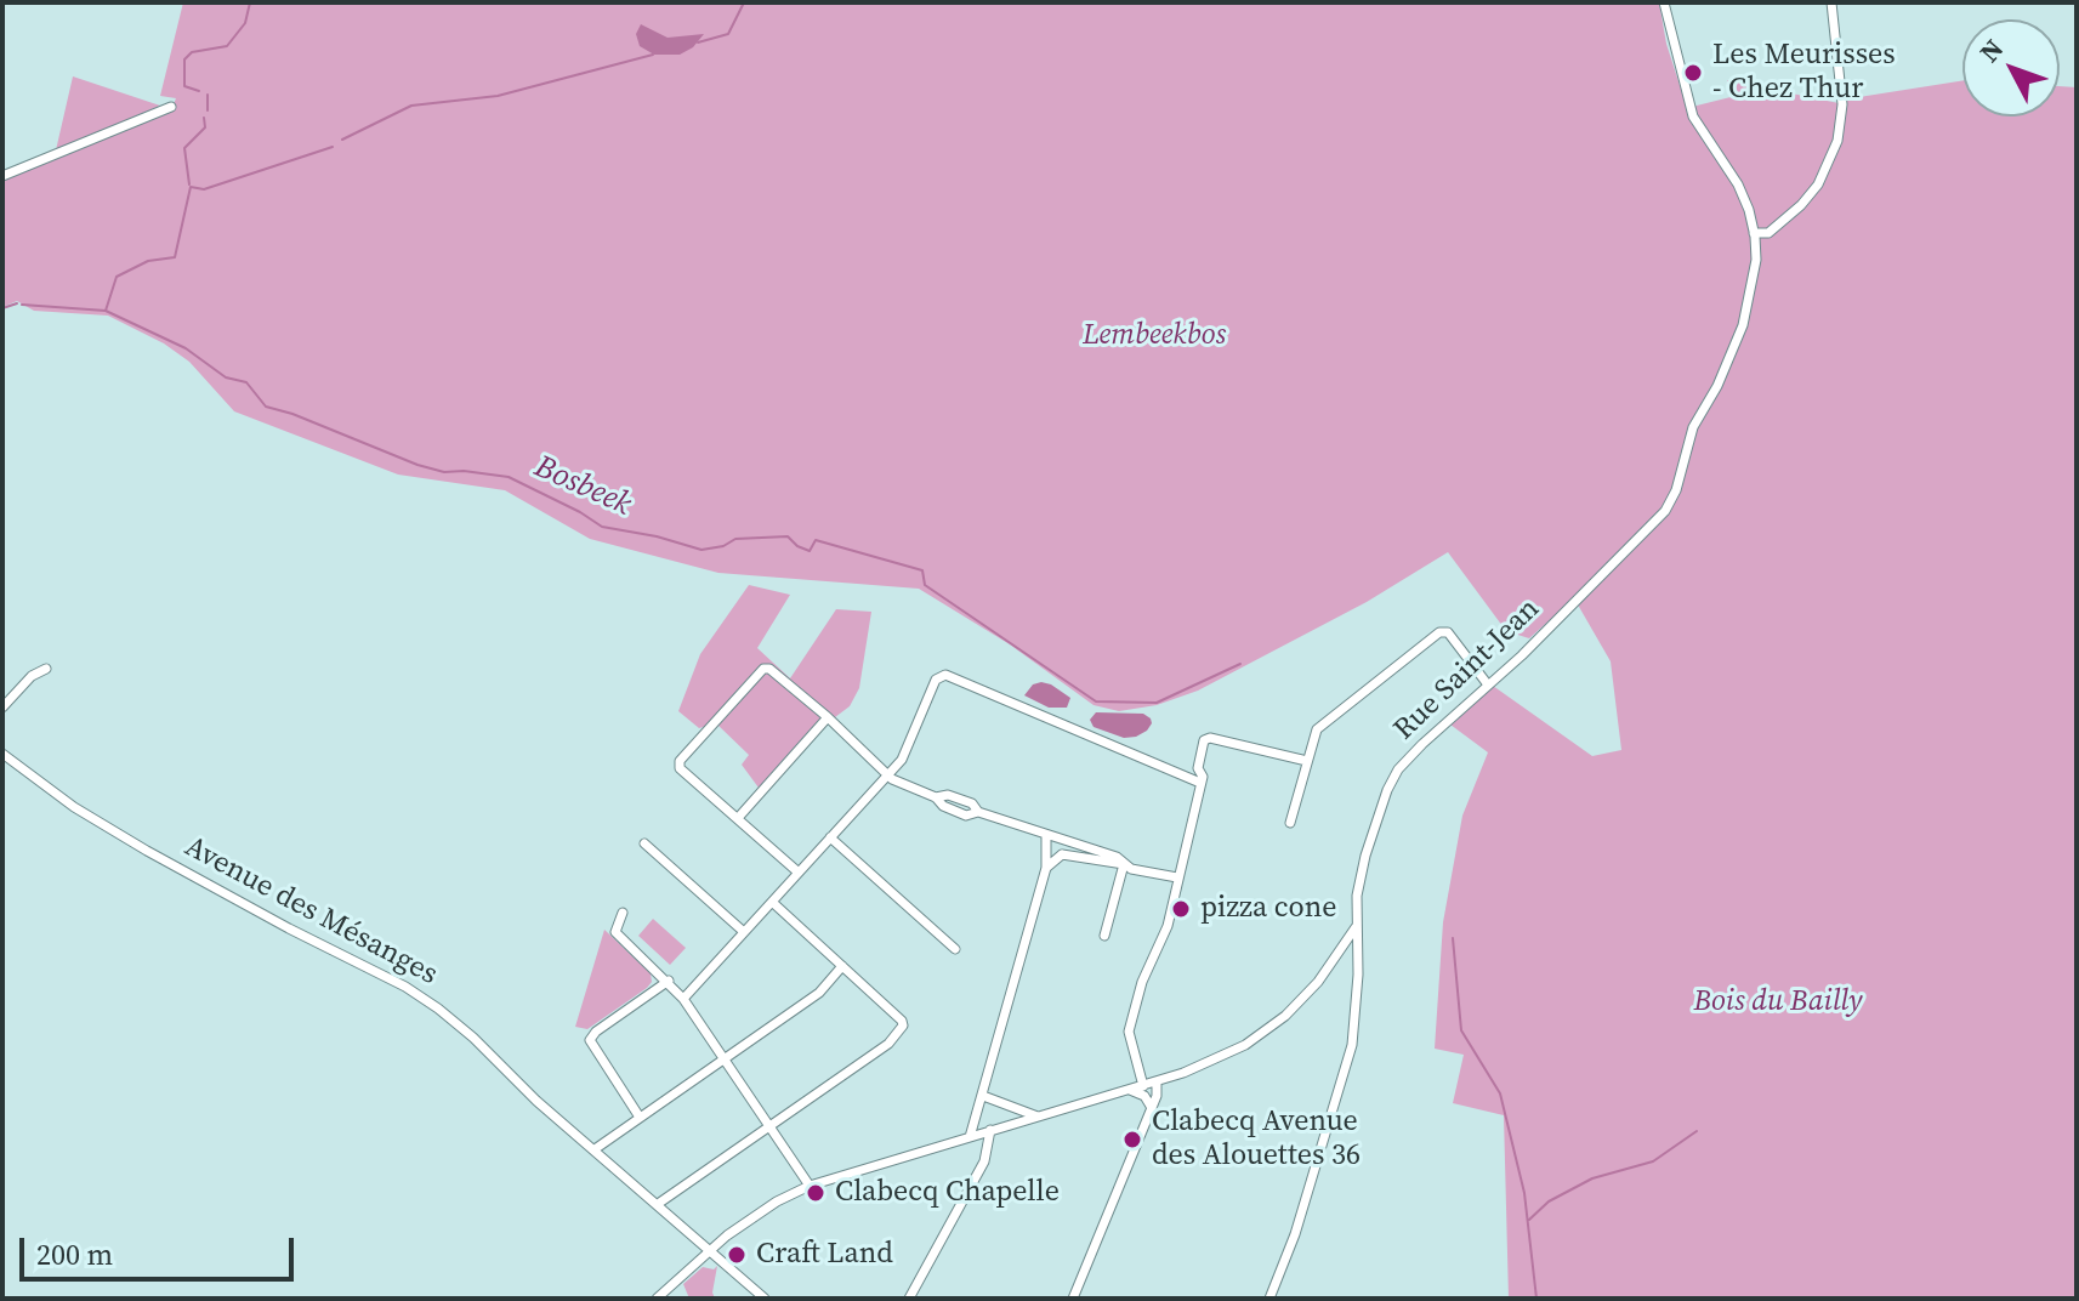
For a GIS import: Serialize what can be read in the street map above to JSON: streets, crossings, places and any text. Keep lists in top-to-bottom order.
{
  "streets": {
    "street": ["Rue Saint-Jean", "Avenue des Mésanges"]
  },
  "water": ["Bosbeek"],
  "parks": ["Lembeekbos", "Bois du Bailly"],
  "places": [
    "Les Meurisses - Chez Thur",
    "pizza cone",
    "Clabecq Avenue des Alouettes 36",
    "Clabecq Chapelle",
    "Craft Land"
  ],
  "scale_bar": "200 m",
  "north": "top left"
}
